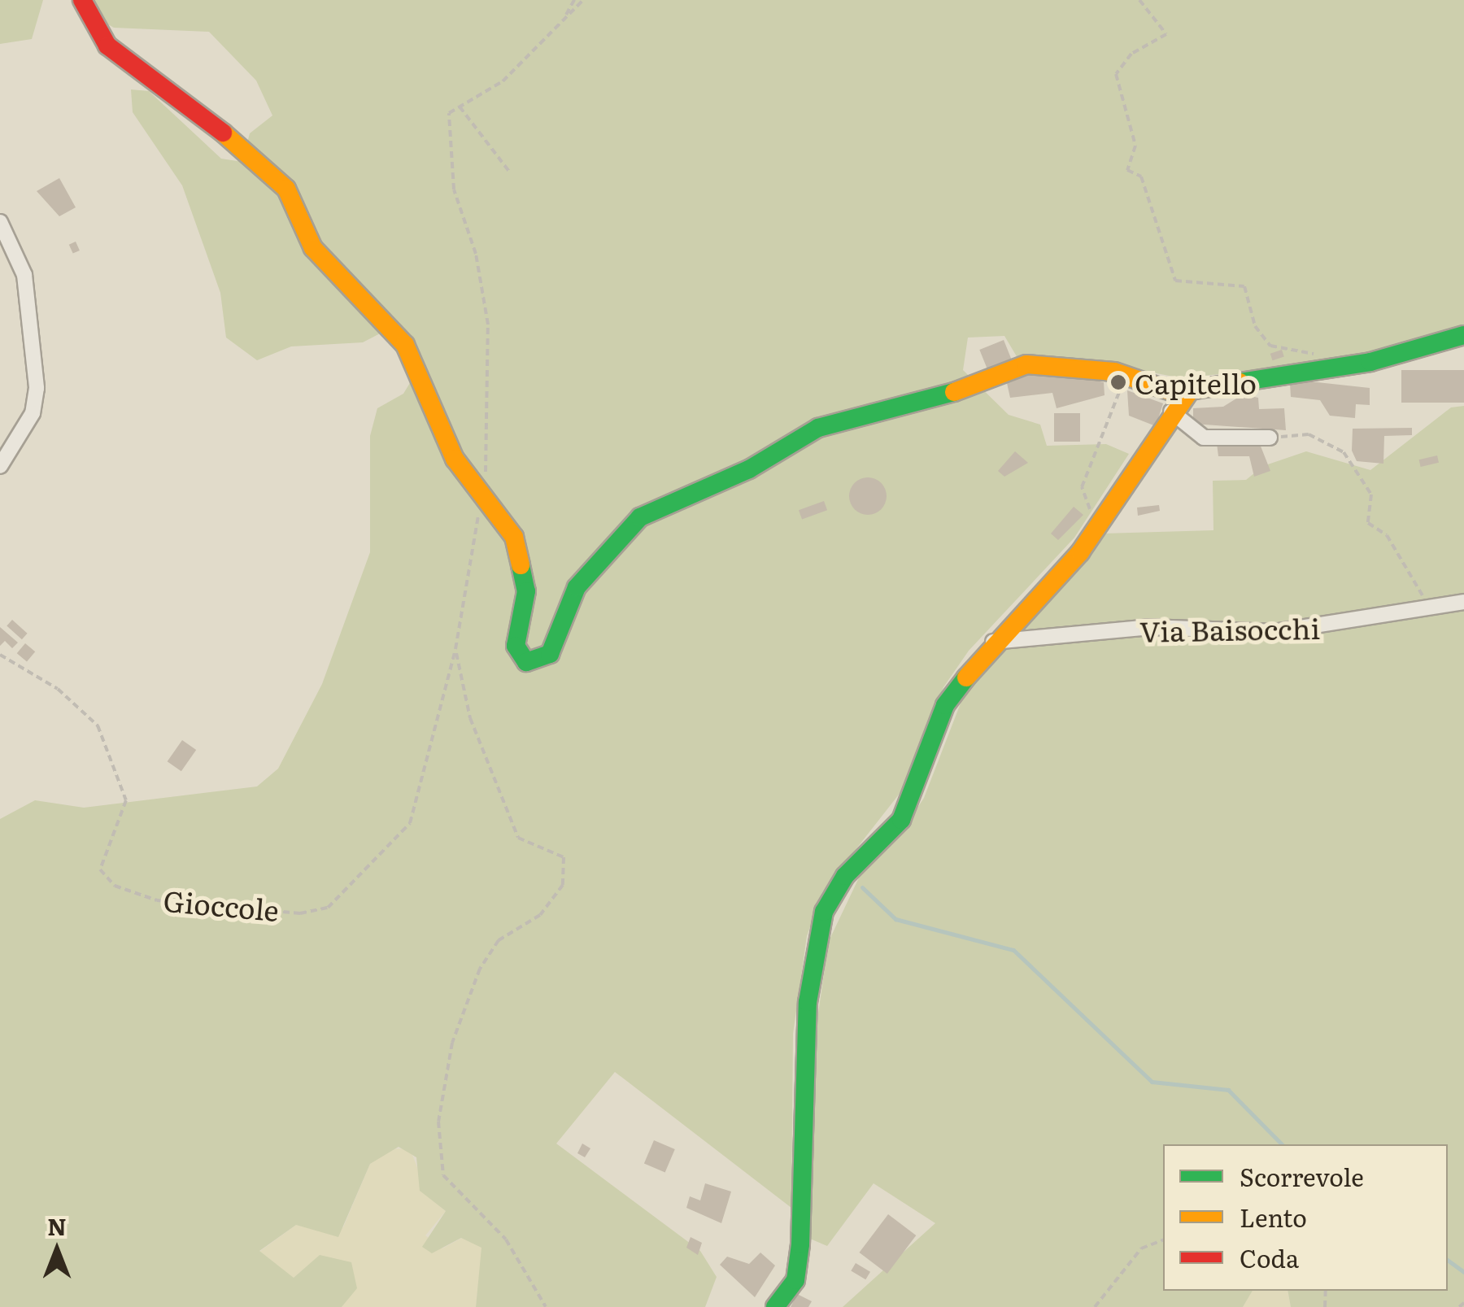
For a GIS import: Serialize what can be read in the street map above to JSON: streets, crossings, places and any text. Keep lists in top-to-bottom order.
{
  "streets": {
    "street": ["Via Baisocchi"],
    "path": ["Gioccole"]
  },
  "places": ["Capitello"],
  "legend": ["Scorrevole", "Lento", "Coda"],
  "north": "top"
}
